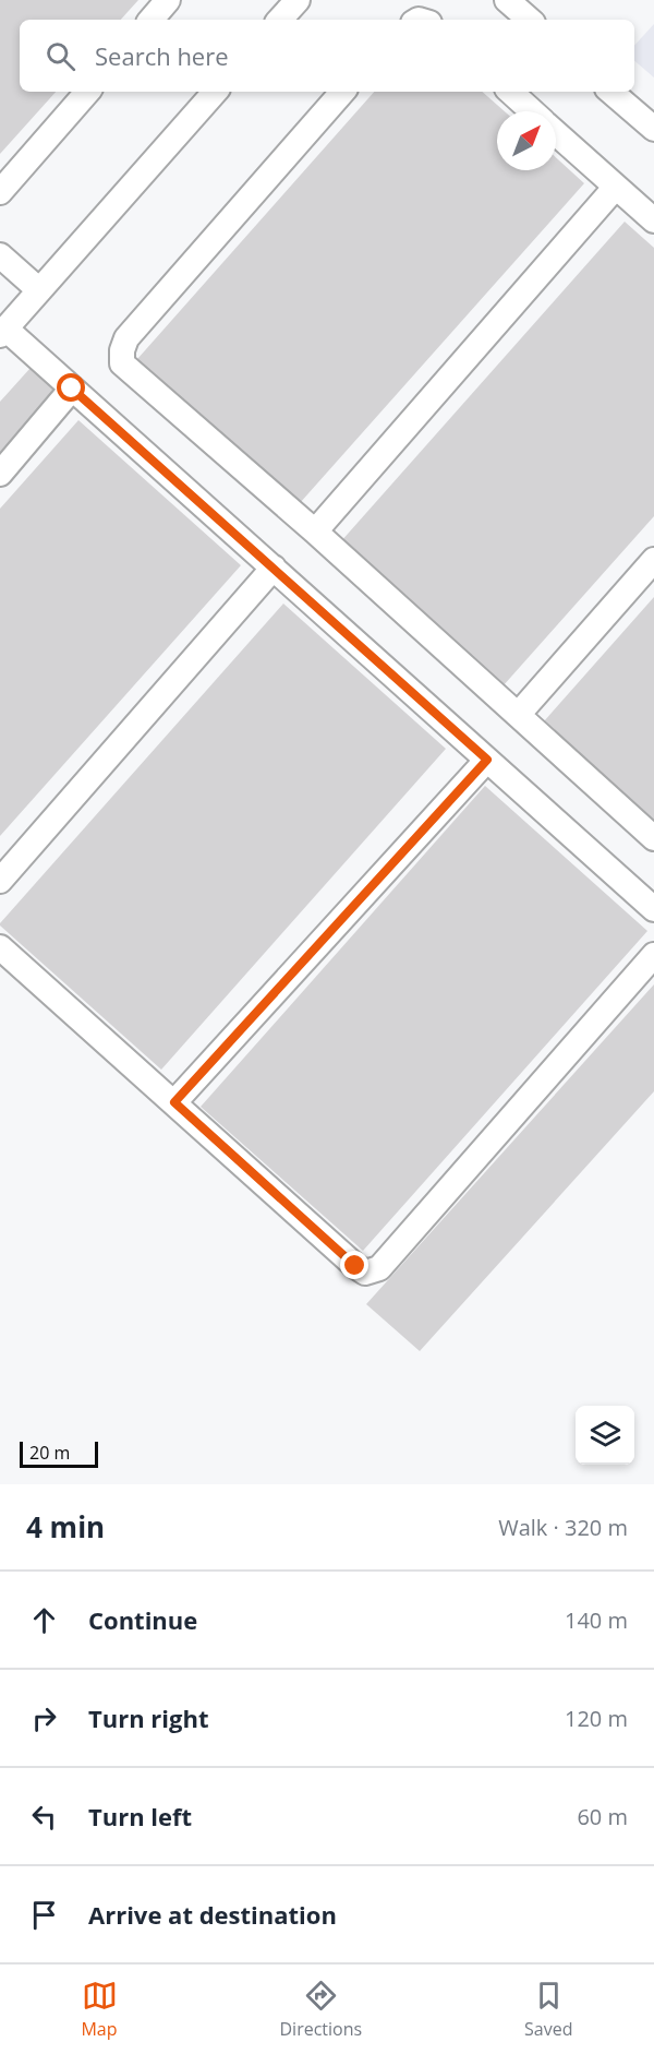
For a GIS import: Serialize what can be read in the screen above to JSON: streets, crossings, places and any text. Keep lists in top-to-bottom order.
{
  "scale_bar": "20 m",
  "north": "top right",
  "page": {
    "search": "Search here",
    "scale": "20 m",
    "heading": ["4 min", "Walk · 320 m"],
    "list": [
      ["Continue", "140 m"],
      ["Turn right", "120 m"],
      ["Turn left", "60 m"],
      "Arrive at destination"
    ],
    "nav": ["Map", "Directions", "Saved"]
  }
}
